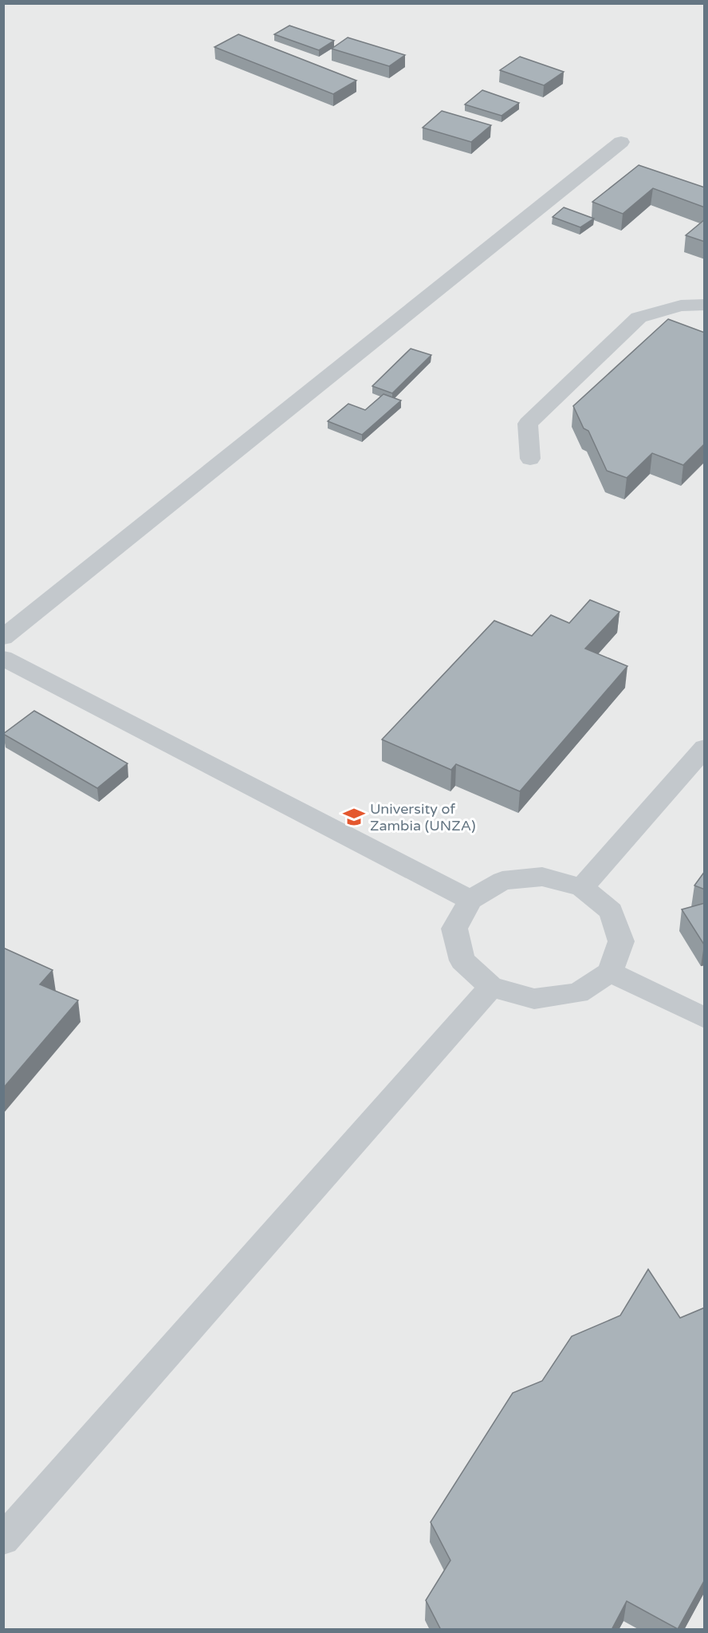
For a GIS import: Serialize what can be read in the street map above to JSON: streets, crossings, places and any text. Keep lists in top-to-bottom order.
{
  "places": {
    "school or university": ["University of Zambia (UNZA)"]
  }
}
